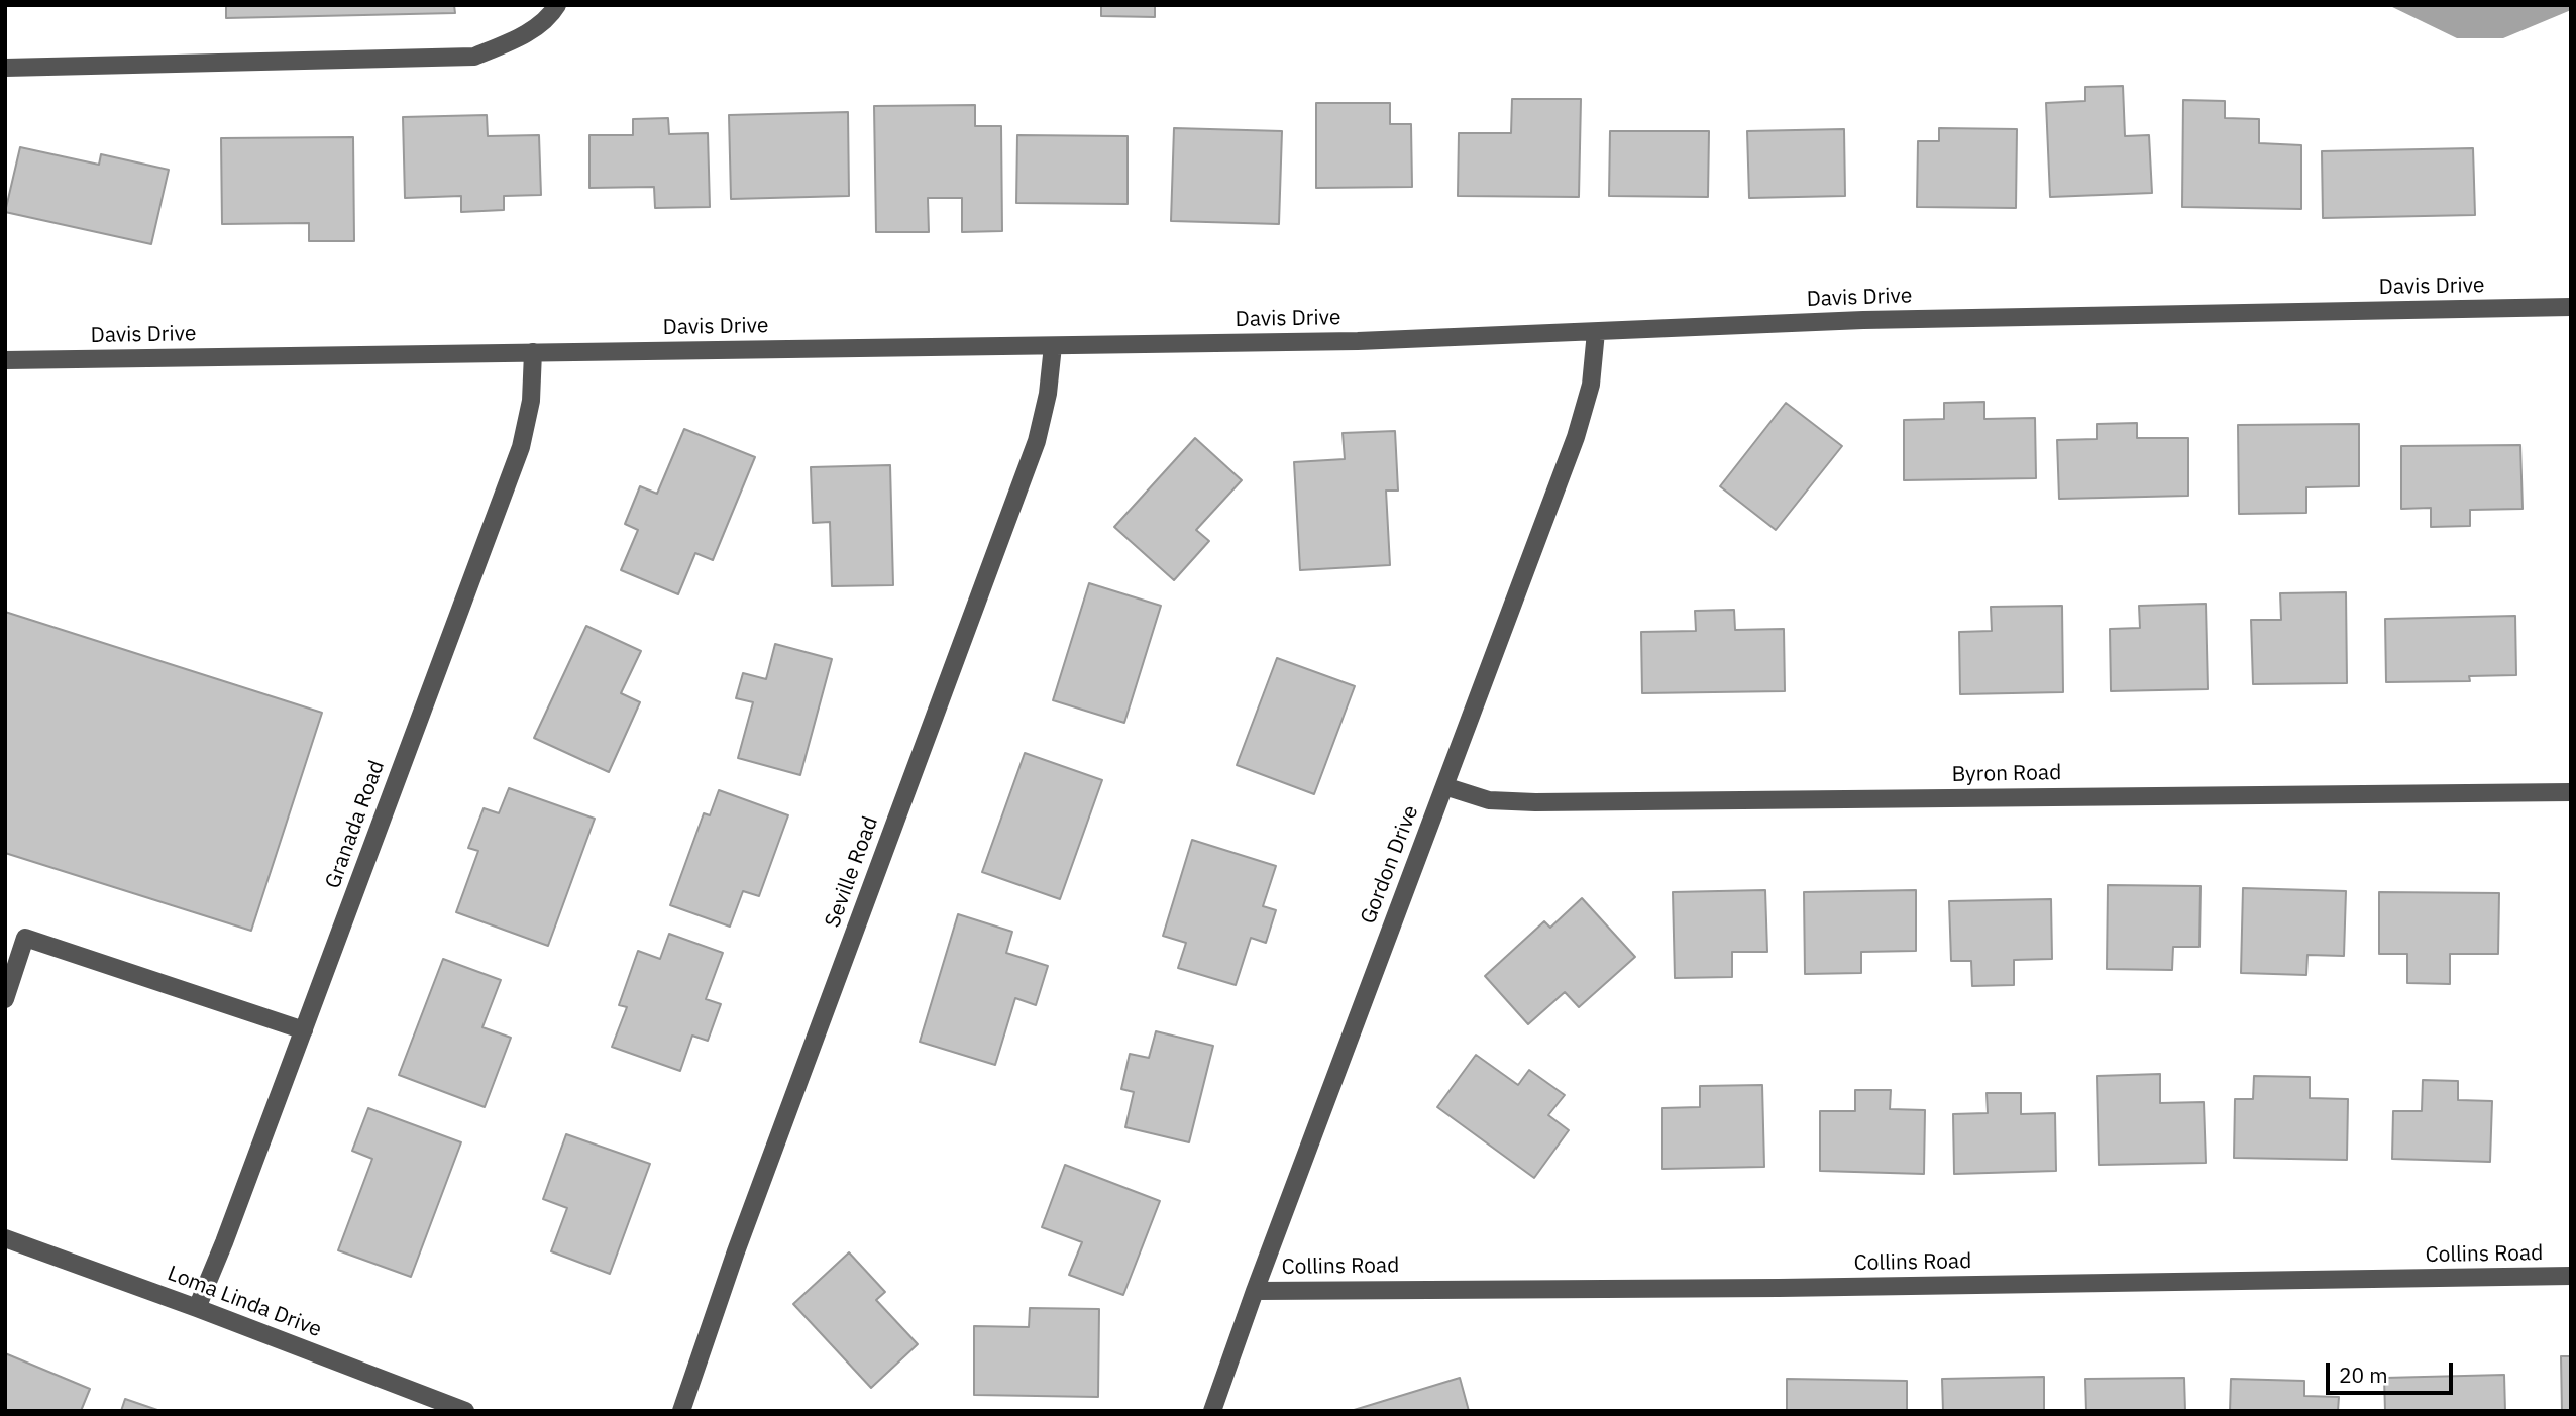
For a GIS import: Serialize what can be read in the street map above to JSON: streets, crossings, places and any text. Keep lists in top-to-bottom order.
{
  "streets": {
    "street": [
      "Davis Drive",
      "Byron Road",
      "Granada Road",
      "Gordon Drive",
      "Seville Road",
      "Collins Road",
      "Loma Linda Drive"
    ]
  },
  "crossings": [
    ["Davis Drive", "Granada Road"],
    ["Davis Drive", "Gordon Drive"],
    ["Davis Drive", "Seville Road"],
    ["Byron Road", "Gordon Drive"],
    ["Granada Road", "Loma Linda Drive"],
    ["Gordon Drive", "Collins Road"]
  ],
  "scale_bar": "20 m"
}
